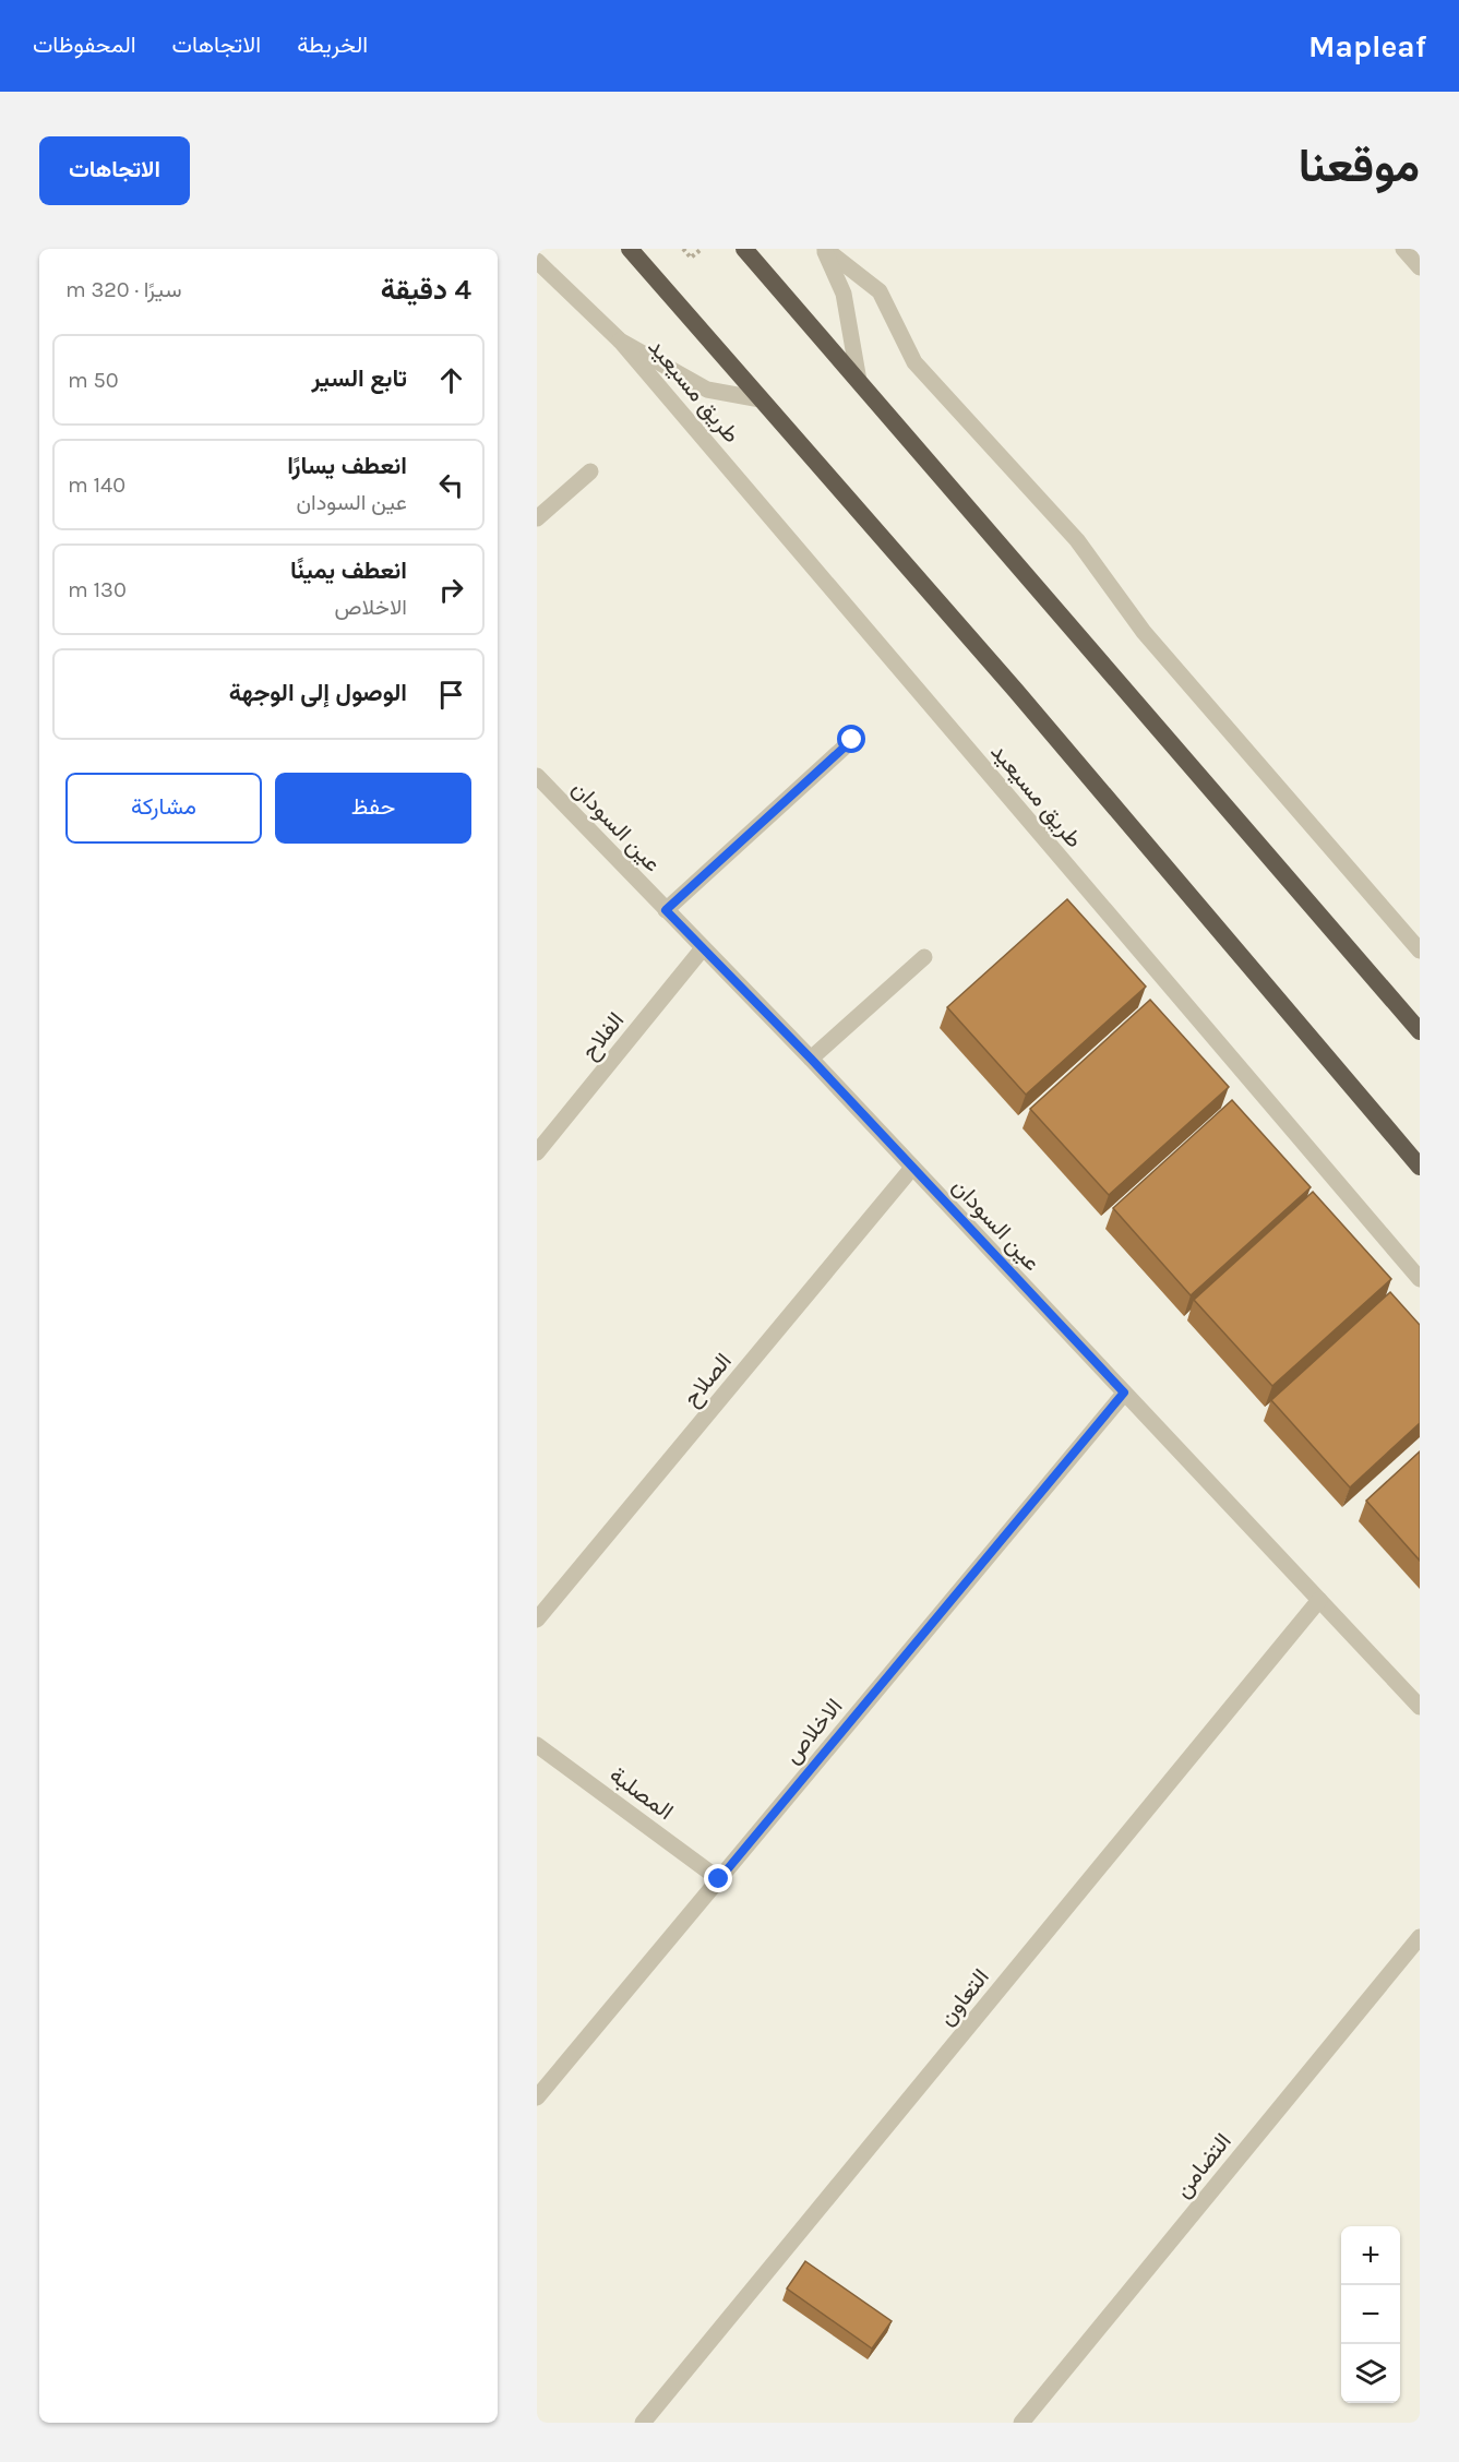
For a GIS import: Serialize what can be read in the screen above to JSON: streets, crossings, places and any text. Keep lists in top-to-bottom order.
{
  "streets": {
    "highway": ["طريق مسيعيد"],
    "street": [
      "عين السودان",
      "الفلاح",
      "الصلاح",
      "الاخلاص",
      "المصلبة",
      "التعاون",
      "التضامن"
    ]
  },
  "crossings": [
    ["عين السودان", "الفلاح"],
    ["عين السودان", "الصلاح"],
    ["عين السودان", "الاخلاص"],
    ["عين السودان", "التعاون"],
    ["الاخلاص", "المصلبة"]
  ],
  "page": {
    "header": "Mapleaf",
    "nav": ["الخريطة", "الاتجاهات", "المحفوظات"],
    "title": "موقعنا",
    "buttons": [
      "الاتجاهات",
      ["حفظ", "مشاركة"]
    ],
    "heading": ["4 دقيقة", "سيرًا · 320 m"],
    "list": [
      ["تابع السير", "50 m"],
      ["انعطف يسارًا", "عين السودان", "140 m"],
      ["انعطف يمينًا", "الاخلاص", "130 m"],
      "الوصول إلى الوجهة"
    ],
    "map_buttons": ["+", "−"]
  }
}
